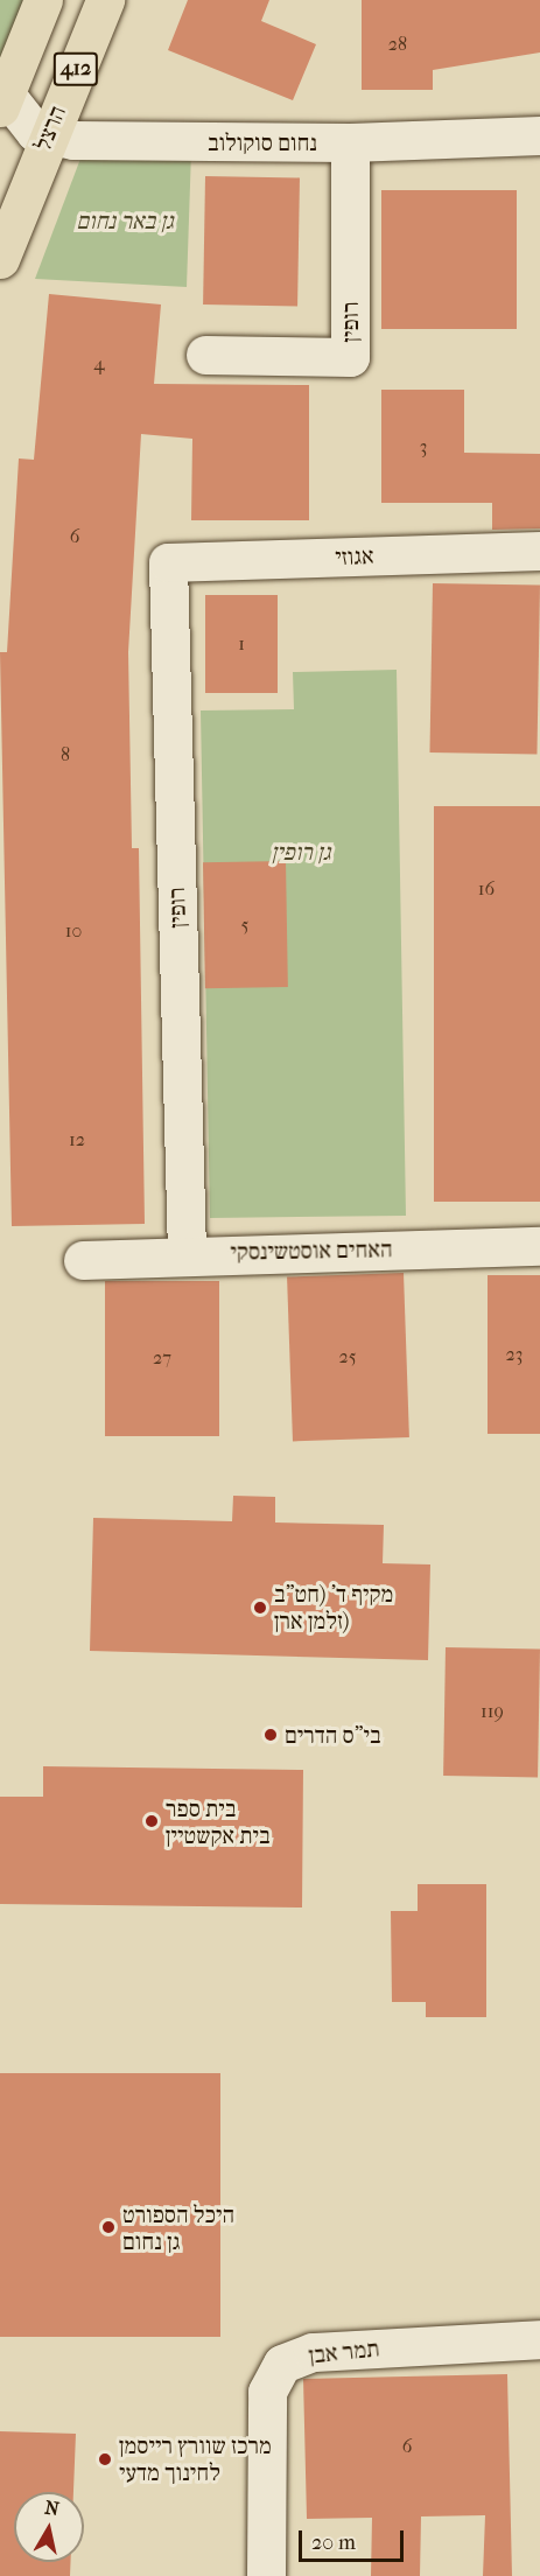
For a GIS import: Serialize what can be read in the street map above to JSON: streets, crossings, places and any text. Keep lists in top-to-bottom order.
{
  "streets": {
    "main road": ["412", "הרצל"],
    "street": [
      "נחום סוקולוב",
      "רופין",
      "אגוזי",
      "האחים אוסטשינסקי",
      "תמר אבן"
    ]
  },
  "crossings": [
    ["הרצל", "נחום סוקולוב"],
    ["נחום סוקולוב", "רופין"],
    ["רופין", "אגוזי"],
    ["רופין", "האחים אוסטשינסקי"]
  ],
  "parks": ["גן באר נחום", "גן רופין"],
  "places": [
    "מקיף ד' (חט\"ב זלמן ארן)",
    "בי\"ס הדרים",
    "בית ספר בית אקשטיין",
    "היכל הספורט גן נחום",
    "מרכז שוורץ רייסמן לחינוך מדעי"
  ],
  "house_numbers": [
    "28",
    "4",
    "3",
    "6",
    "1",
    "8",
    "16",
    "5",
    "10",
    "12",
    "23",
    "25",
    "27",
    "119",
    "6"
  ],
  "scale_bar": "20 m",
  "north": "top"
}
